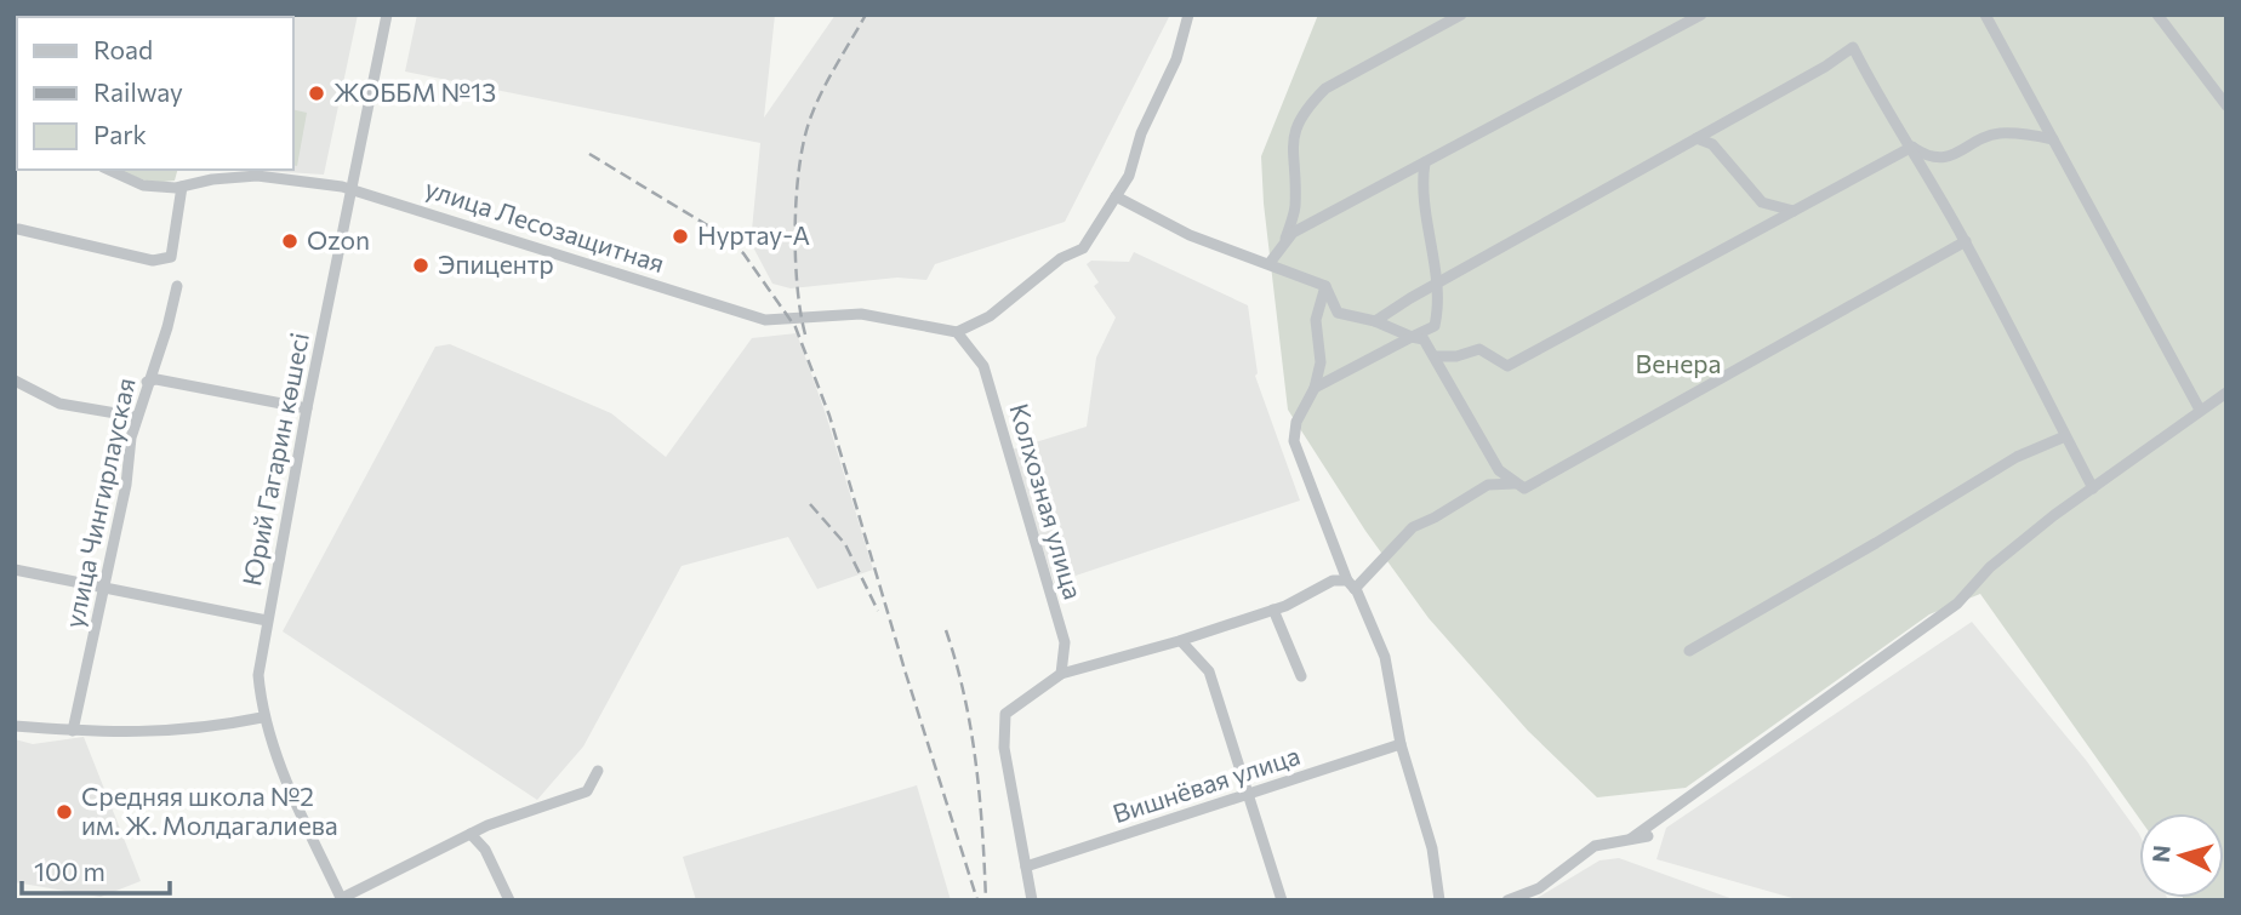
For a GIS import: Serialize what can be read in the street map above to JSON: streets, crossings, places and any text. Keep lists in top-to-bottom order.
{
  "streets": {
    "street": [
      "улица Лесозащитная",
      "Юрий Гагарин көшесі",
      "Колхозная улица",
      "улица Чингирлауская",
      "Вишнёвая улица"
    ]
  },
  "crossings": [
    ["улица Лесозащитная", "Юрий Гагарин көшесі"],
    ["улица Лесозащитная", "Колхозная улица"]
  ],
  "parks": ["Венера"],
  "places": [
    "ЖОББМ №13",
    "Нуртау-А",
    "Ozon",
    "Эпицентр",
    "Средняя школа №2 им. Ж. Молдагалиева"
  ],
  "legend": ["Road", "Railway", "Park"],
  "scale_bar": "100 m",
  "north": "left"
}
